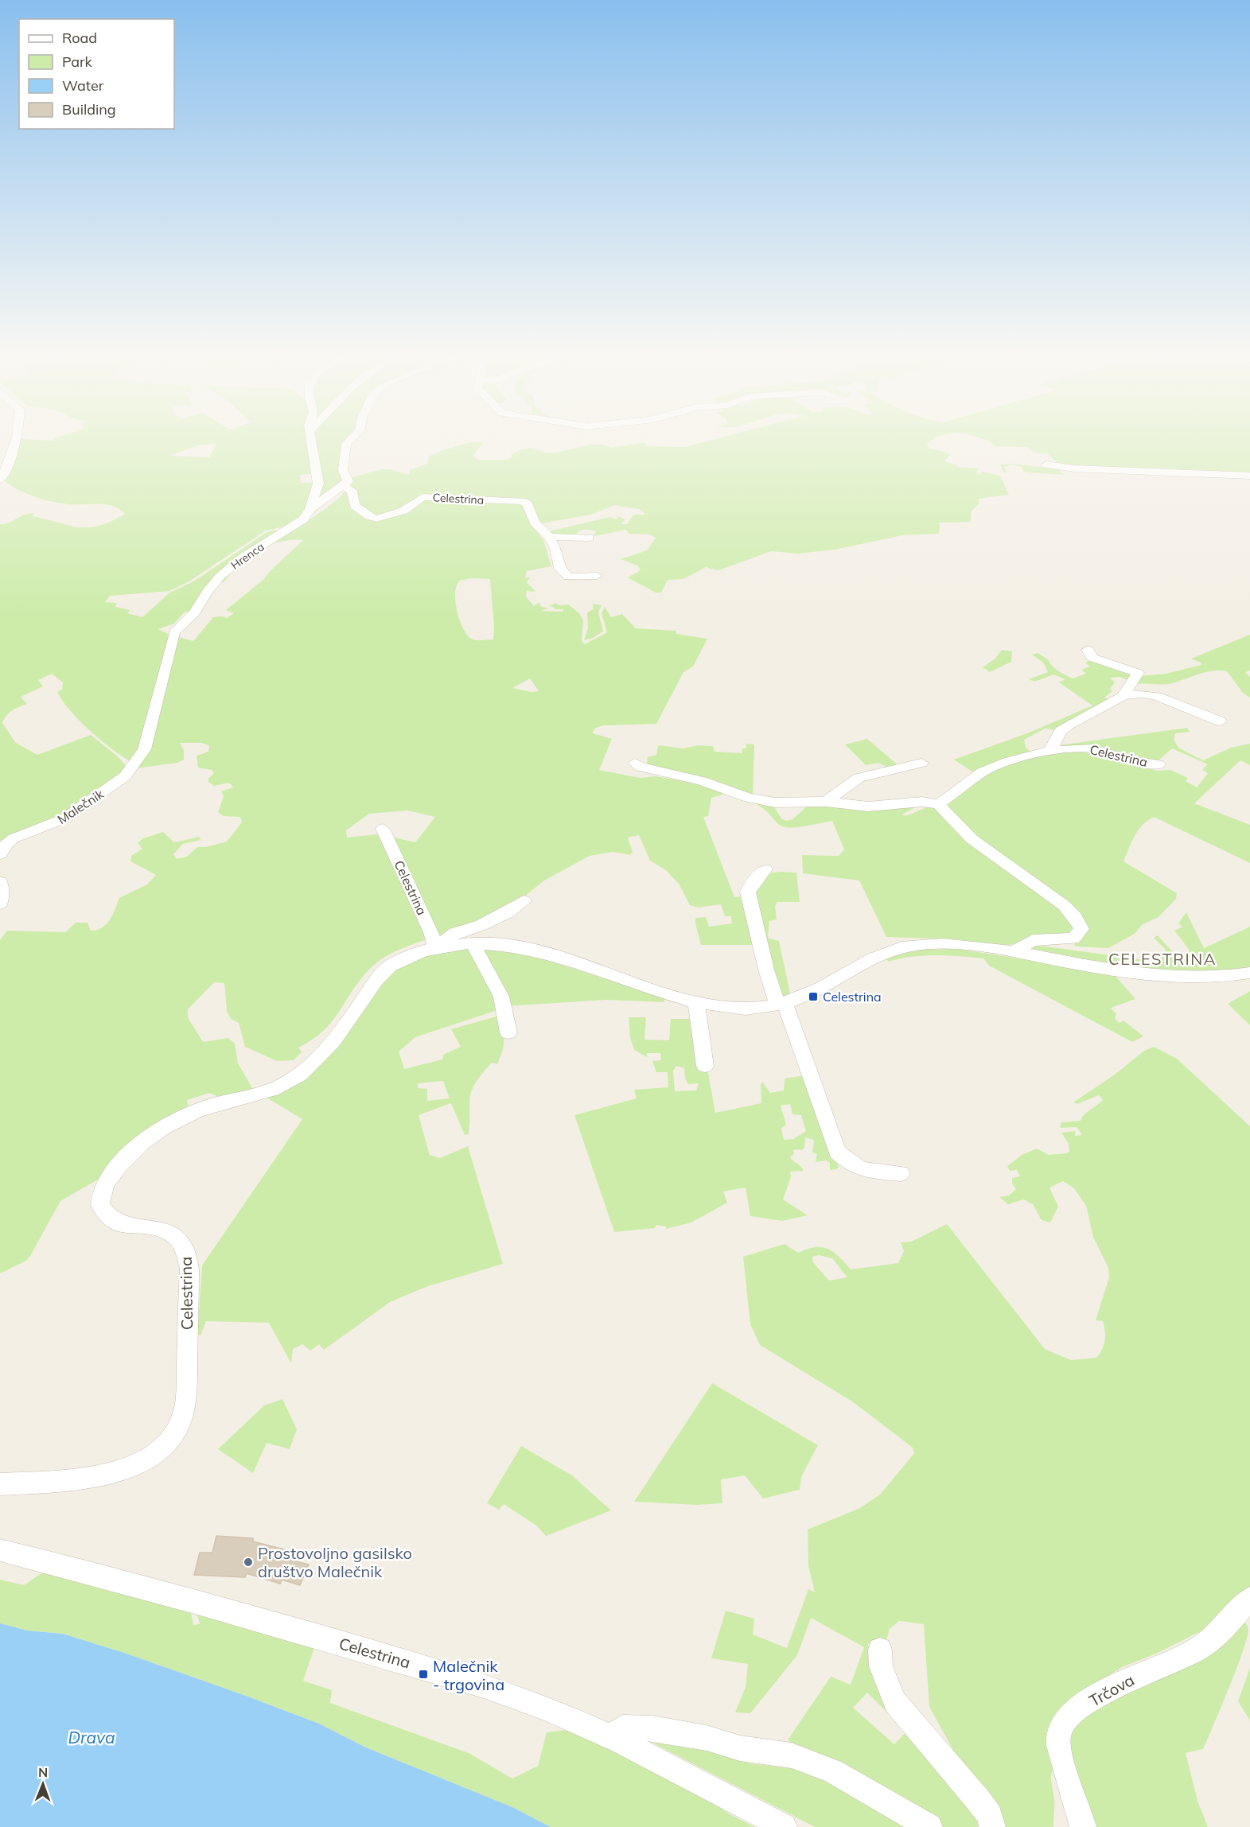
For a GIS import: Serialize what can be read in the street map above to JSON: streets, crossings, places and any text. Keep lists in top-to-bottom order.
{
  "streets": {
    "street": [
      "Celestrina",
      "Hrenca",
      "Malečnik",
      "Trčova"
    ]
  },
  "crossings": [
    ["Hrenca", "Malečnik"]
  ],
  "districts": ["CELESTRINA"],
  "water": ["Drava"],
  "places": {
    "transit": ["Celestrina", "Malečnik - trgovina"],
    "other": ["Prostovoljno gasilsko društvo Malečnik"]
  },
  "legend": [
    "Road",
    "Park",
    "Water",
    "Building"
  ],
  "north": "top"
}
